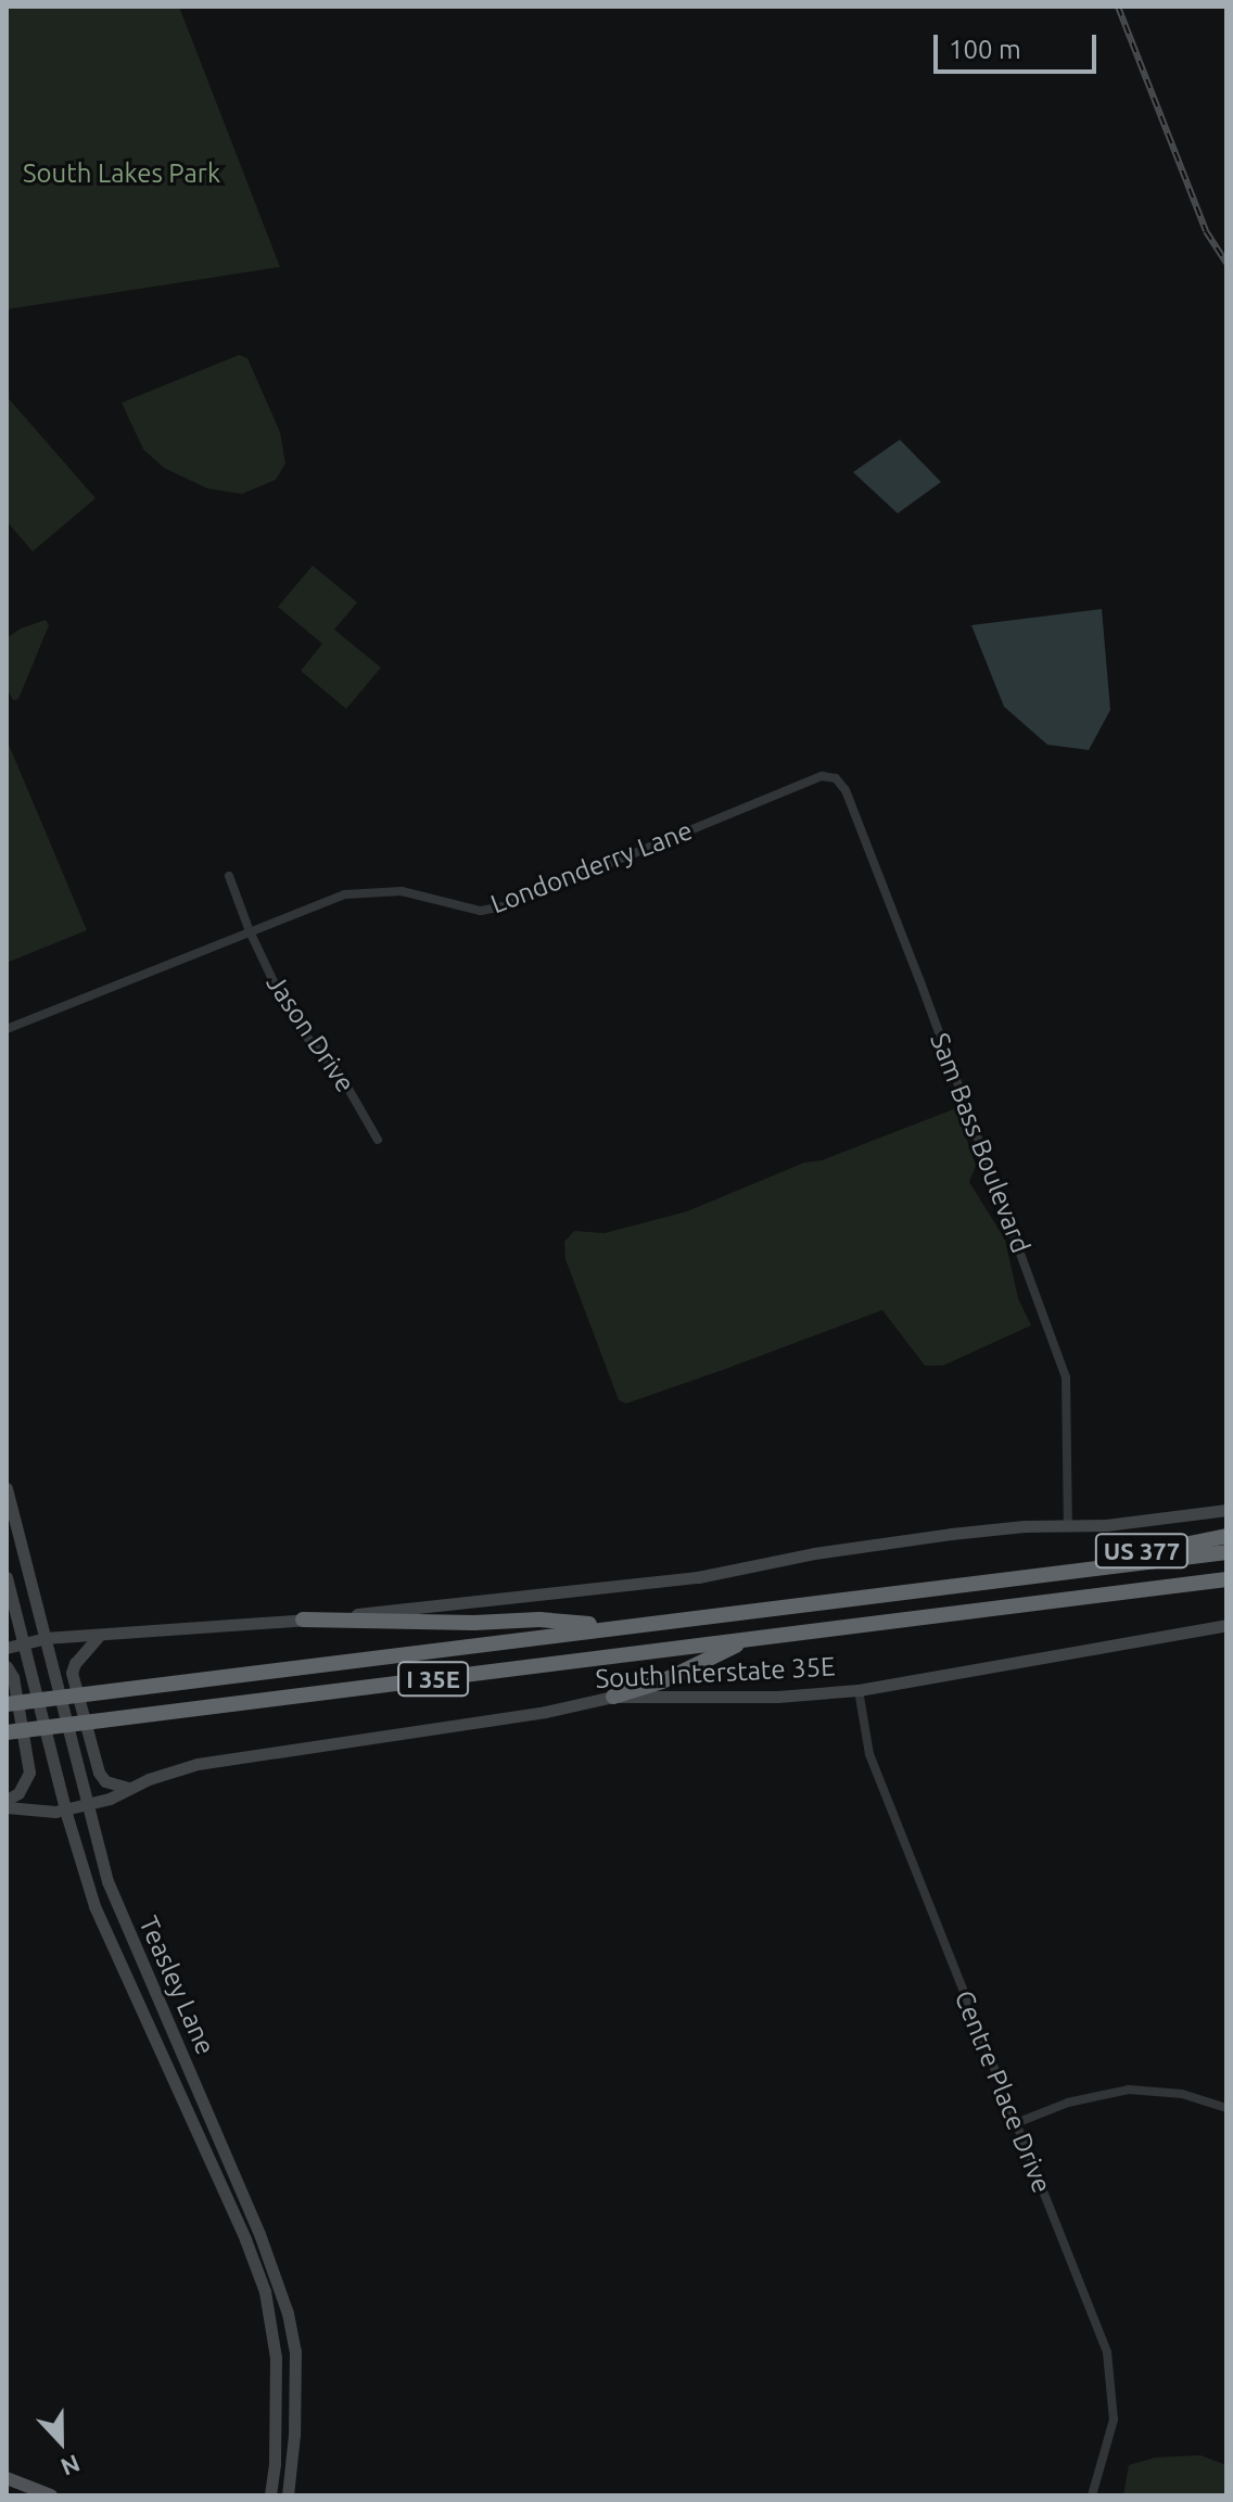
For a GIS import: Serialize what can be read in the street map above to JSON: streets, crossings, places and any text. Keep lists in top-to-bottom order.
{
  "streets": {
    "highway": ["US 377", "I 35E"],
    "main road": ["South Interstate 35E", "Teasley Lane"],
    "street": [
      "Londonderry Lane",
      "Jason Drive",
      "Sam Bass Boulevard",
      "Centre Place Drive"
    ]
  },
  "crossings": [
    ["Londonderry Lane", "Jason Drive"],
    ["Londonderry Lane", "Sam Bass Boulevard"],
    ["US 377", "I 35E"],
    ["South Interstate 35E", "Teasley Lane"],
    ["South Interstate 35E", "Centre Place Drive"]
  ],
  "parks": ["South Lakes Park"],
  "scale_bar": "100 m",
  "north": "bottom"
}
